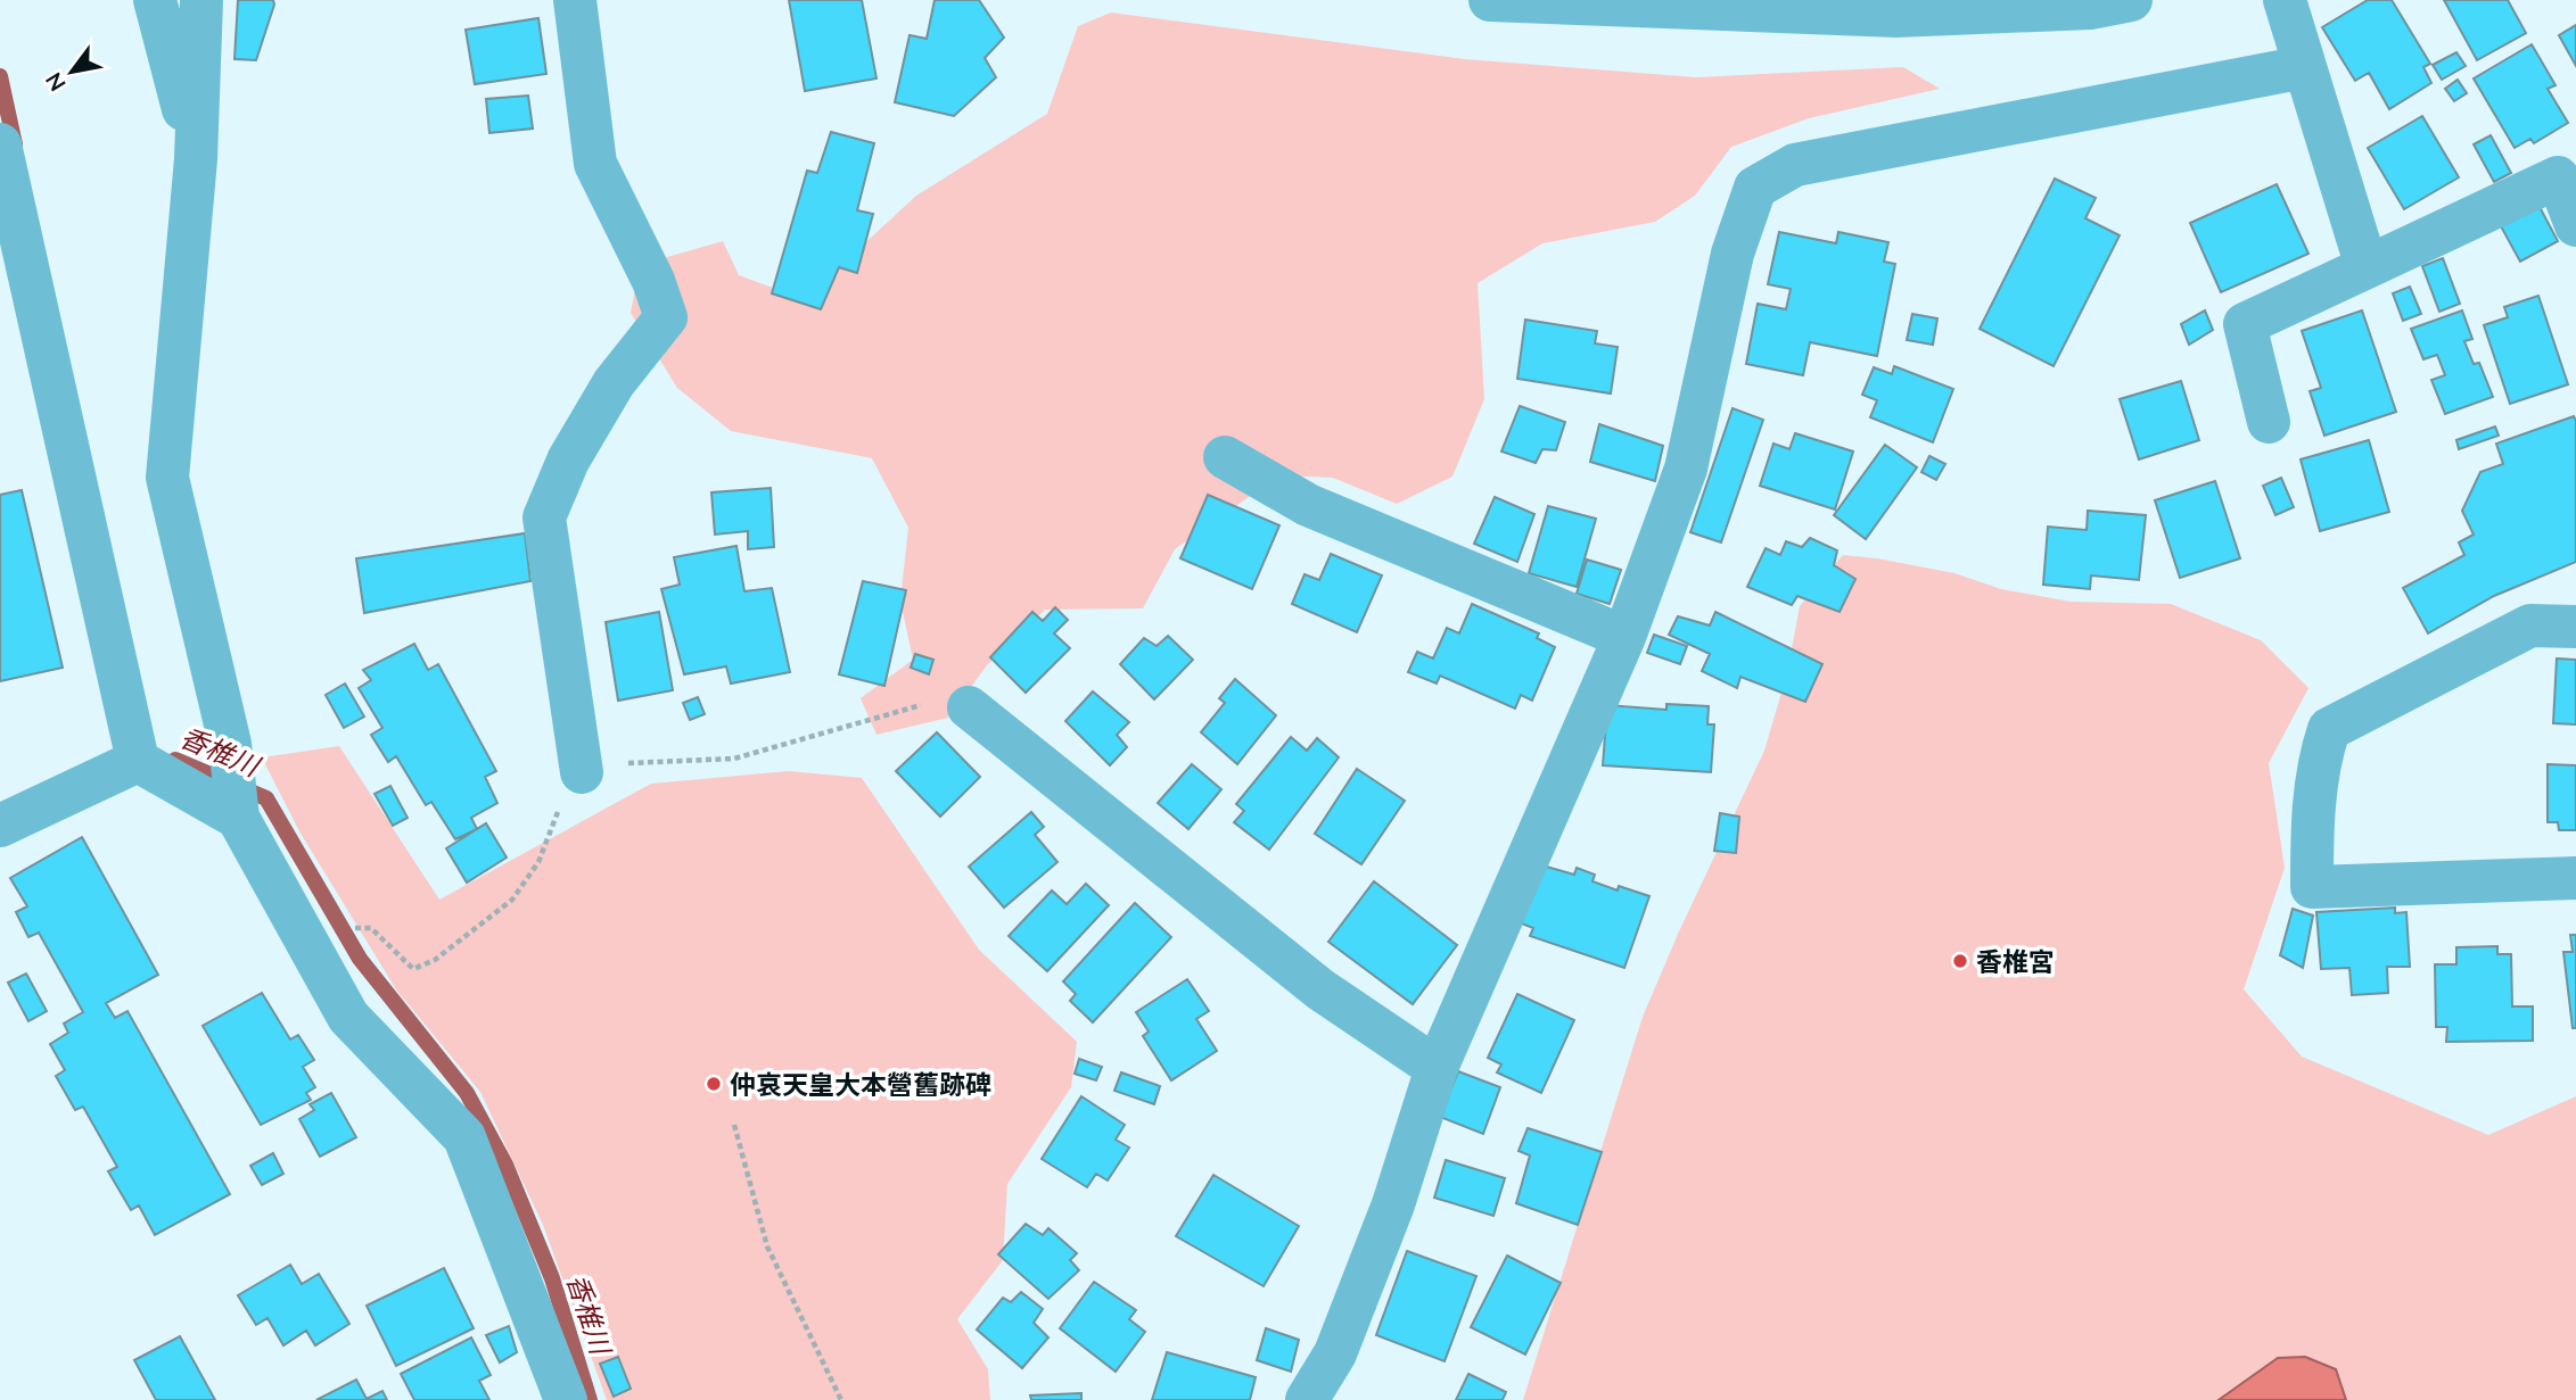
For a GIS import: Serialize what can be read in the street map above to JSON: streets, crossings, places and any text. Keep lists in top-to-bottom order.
{
  "water": ["香椎川"],
  "places": ["香椎宮", "仲哀天皇大本營舊跡碑"],
  "north": "bottom left"
}
